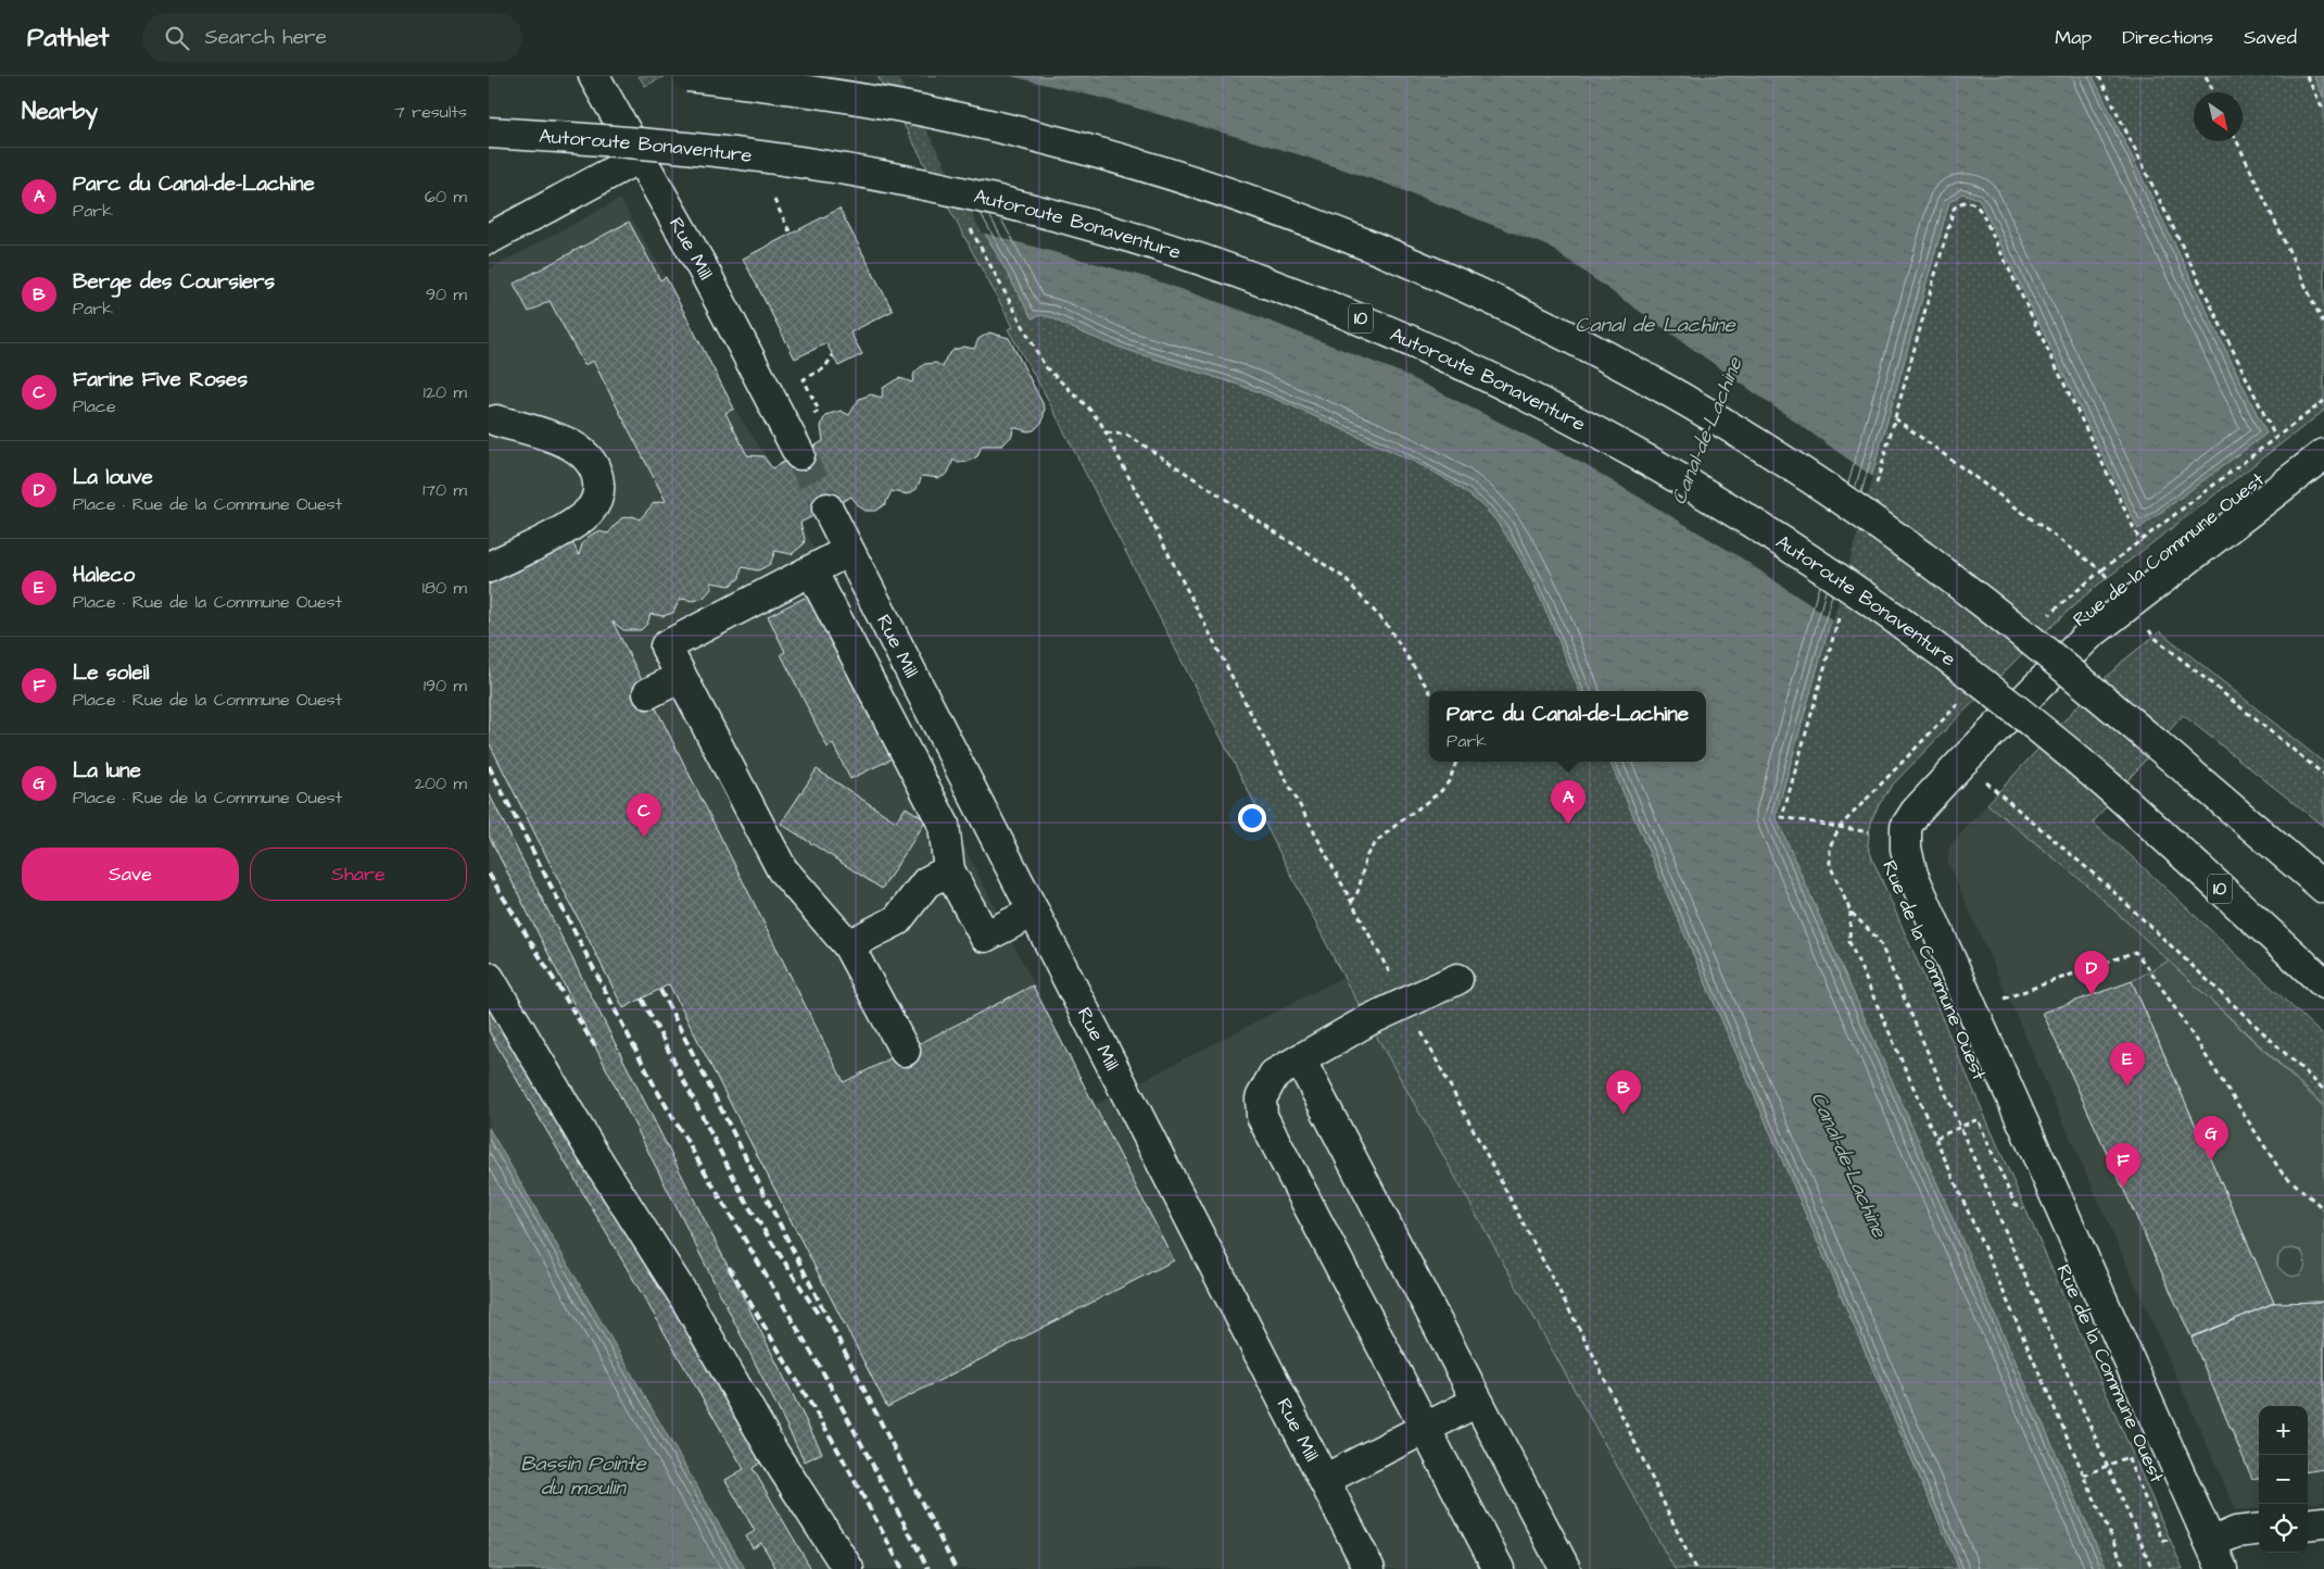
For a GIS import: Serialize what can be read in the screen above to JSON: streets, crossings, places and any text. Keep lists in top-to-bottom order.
{
  "streets": {
    "main road": [
      "Autoroute Bonaventure",
      "Rue Mill",
      "10",
      "Rue de la Commune Ouest"
    ]
  },
  "water": ["Canal de Lachine", "Canal-de-Lachine", "Bassin Pointe du moulin"],
  "north": "bottom right",
  "page": {
    "header": "Pathlet",
    "search": "Search here",
    "nav": ["Map", "Directions", "Saved"],
    "heading": ["Nearby", "7 results"],
    "list": [
      {
        "mark": "A",
        "name": "Parc du Canal-de-Lachine",
        "note": "Park",
        "value": "60 m"
      },
      {
        "mark": "B",
        "name": "Berge des Coursiers",
        "note": "Park",
        "value": "90 m"
      },
      {
        "mark": "C",
        "name": "Farine Five Roses",
        "note": "Place",
        "value": "120 m"
      },
      {
        "mark": "D",
        "name": "La louve",
        "note": "Place · Rue de la Commune Ouest",
        "value": "170 m"
      },
      {
        "mark": "E",
        "name": "Haleco",
        "note": "Place · Rue de la Commune Ouest",
        "value": "180 m"
      },
      {
        "mark": "F",
        "name": "Le soleil",
        "note": "Place · Rue de la Commune Ouest",
        "value": "190 m"
      },
      {
        "mark": "G",
        "name": "La lune",
        "note": "Place · Rue de la Commune Ouest",
        "value": "200 m"
      }
    ],
    "popup": ["Parc du Canal-de-Lachine", "Park"],
    "pins": [
      "A",
      "C",
      "D",
      "E",
      "B",
      "G",
      "F"
    ],
    "buttons": ["Save", "Share"],
    "map_buttons": ["+", "−"]
  }
}
